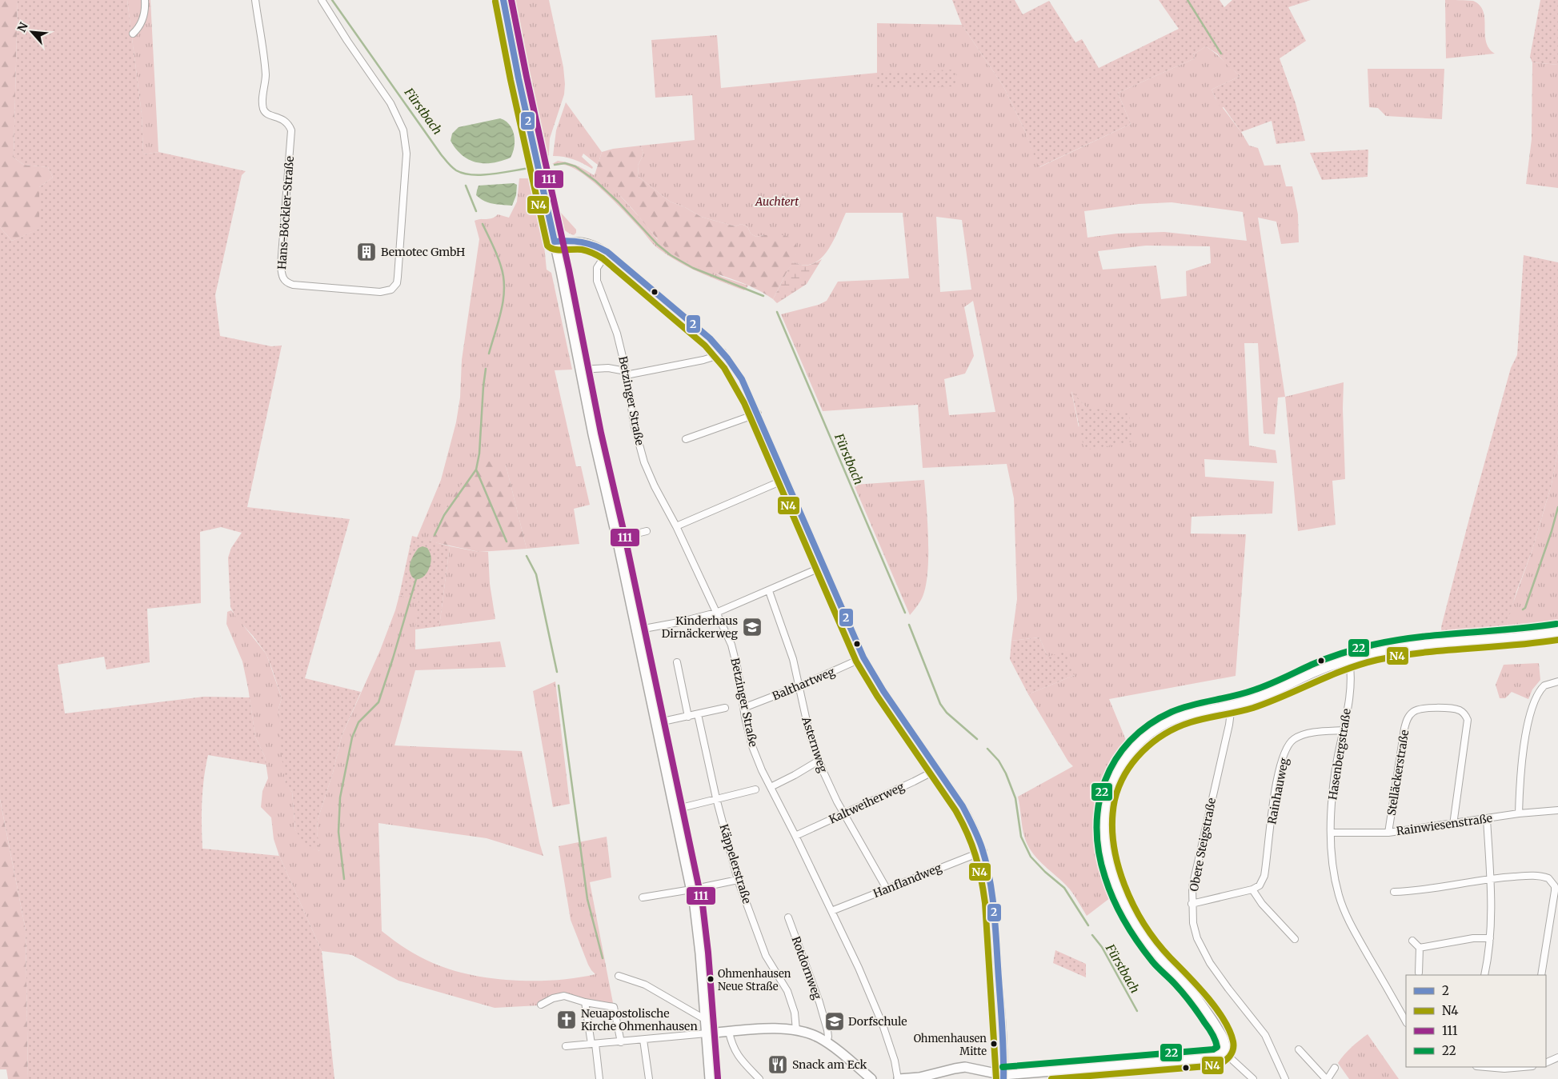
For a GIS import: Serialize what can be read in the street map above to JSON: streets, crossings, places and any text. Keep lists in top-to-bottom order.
{
  "streets": {
    "street": [
      "Hans-Böckler-Straße",
      "Betzinger Straße",
      "Balthartweg",
      "Asternweg",
      "Hasenbergstraße",
      "Stelläckerstraße",
      "Rainhauweg",
      "Kaltweiherweg",
      "Rainwiesenstraße",
      "Obere Steigstraße",
      "Käppelerstraße",
      "Hanflandweg",
      "Rotdornweg"
    ]
  },
  "crossings": [
    ["Betzinger Straße", "Balthartweg"],
    ["Betzinger Straße", "Kaltweiherweg"],
    ["Betzinger Straße", "Hanflandweg"],
    ["Balthartweg", "Asternweg"],
    ["Asternweg", "Kaltweiherweg"],
    ["Asternweg", "Hanflandweg"],
    ["Hasenbergstraße", "Rainhauweg"],
    ["Hasenbergstraße", "Rainwiesenstraße"],
    ["Stelläckerstraße", "Rainwiesenstraße"]
  ],
  "water": ["Fürstbach"],
  "parks": ["Auchtert"],
  "places": {
    "building": ["Bemotec GmbH"],
    "school or university": ["Kinderhaus Dirnäckerweg", "Dorfschule"],
    "other": ["Ohmenhausen Neue Straße", "Ohmenhausen Mitte"],
    "church": ["Neuapostolische Kirche Ohmenhausen"],
    "restaurant": ["Snack am Eck"]
  },
  "lines": [
    "transit line 2",
    "transit line 111",
    "transit line N4",
    "transit line 22"
  ],
  "legend": [
    "2",
    "N4",
    "111",
    "22"
  ],
  "north": "top left"
}
